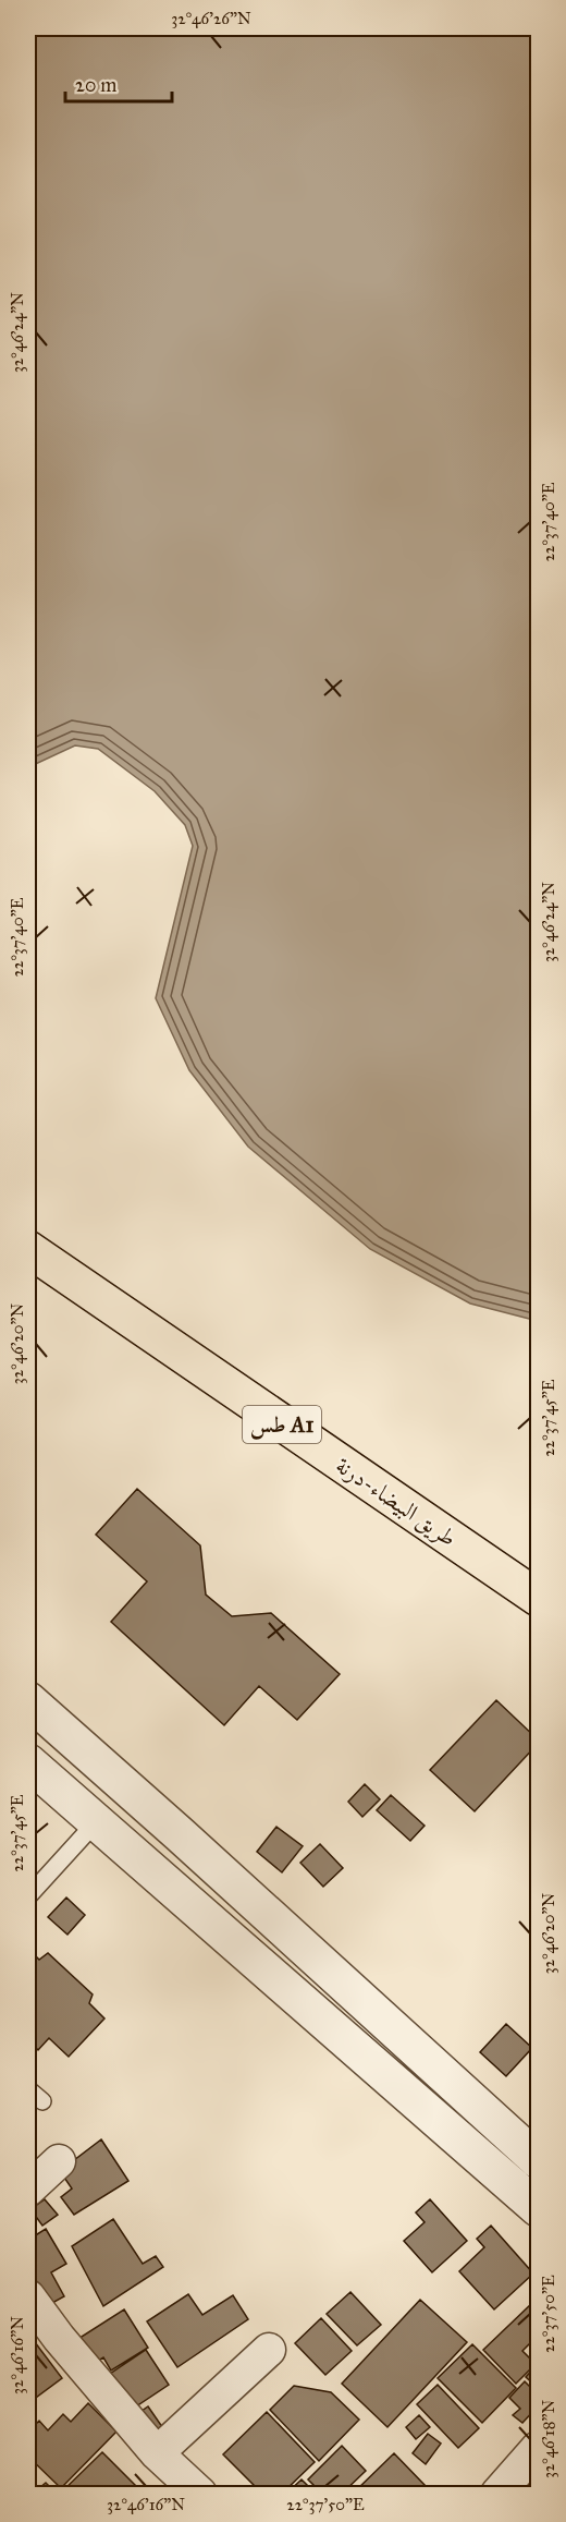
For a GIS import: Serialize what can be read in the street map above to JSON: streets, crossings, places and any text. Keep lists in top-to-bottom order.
{
  "streets": {
    "highway": ["طس A1", "طريق البيضاء-درنة"]
  },
  "scale_bar": "20 m",
  "coordinates": [
    "32°46'26\"N",
    "32°46'24\"N",
    "22°37'40\"E",
    "32°46'20\"N",
    "22°37'45\"E",
    "22°37'50\"E",
    "32°46'16\"N",
    "32°46'18\"N"
  ]
}
